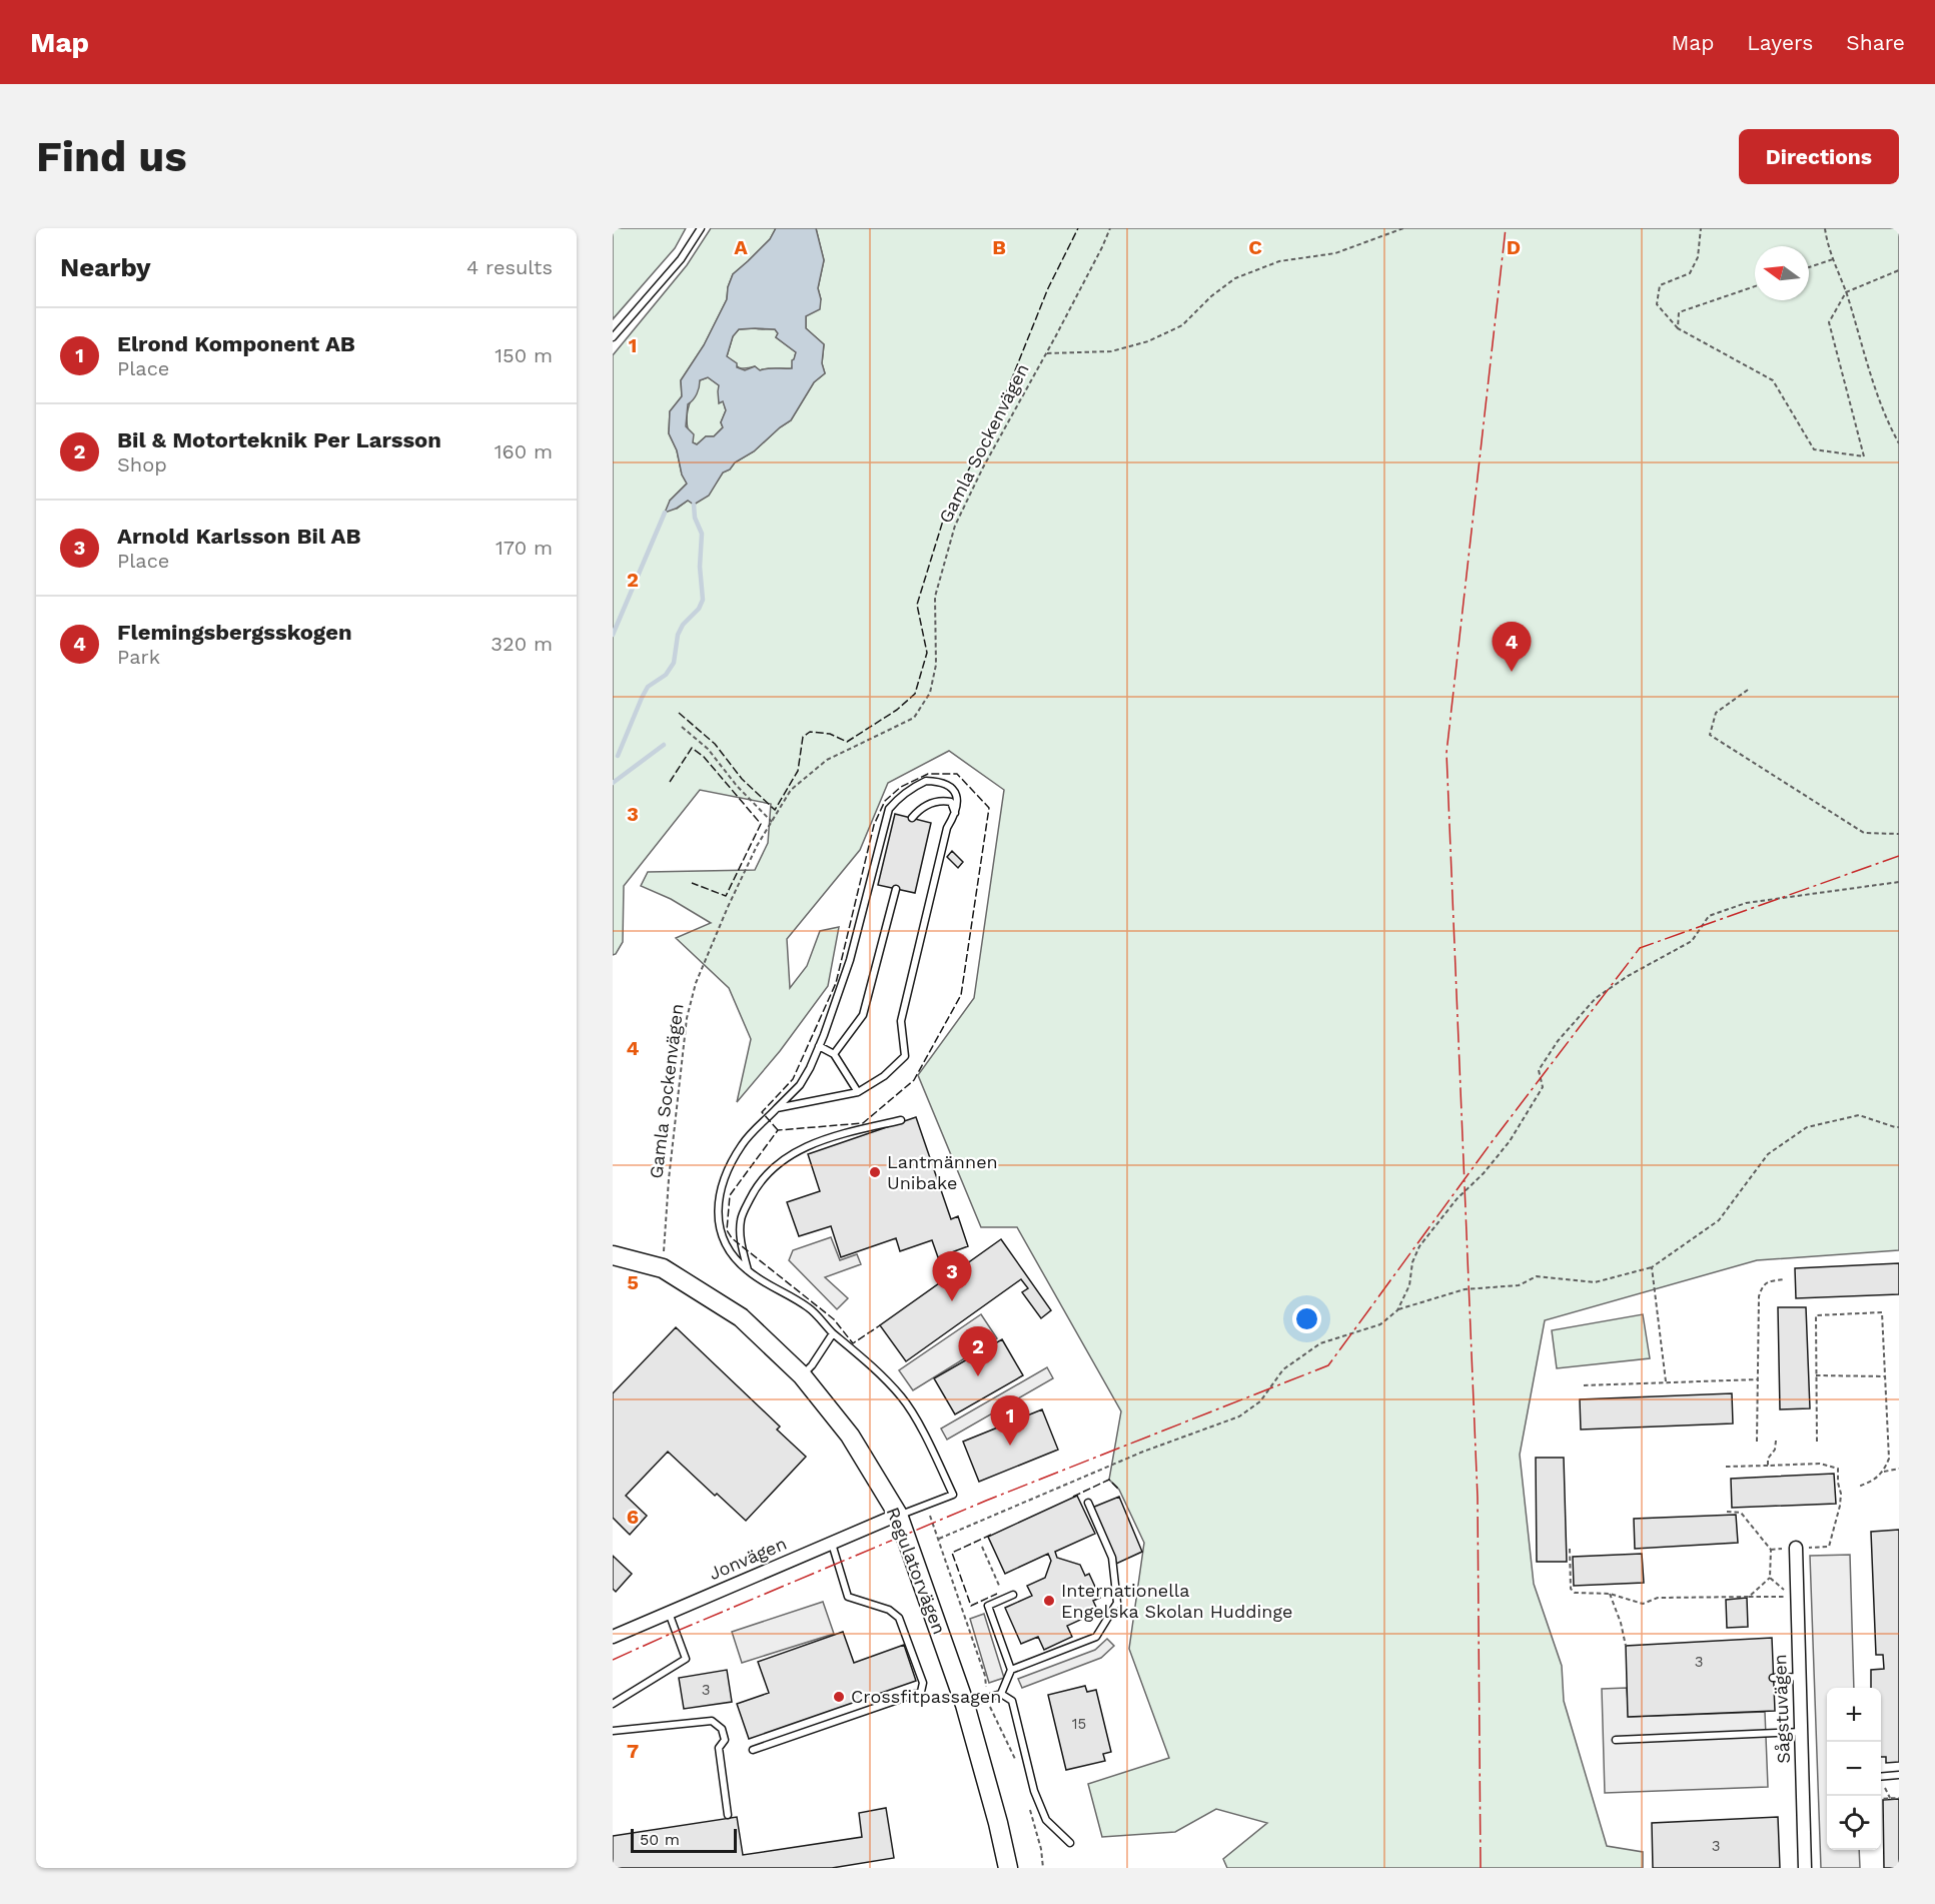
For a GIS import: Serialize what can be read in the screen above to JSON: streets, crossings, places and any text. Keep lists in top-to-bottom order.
{
  "streets": {
    "street": ["Jonvägen", "Regulatorvägen", "Sågstuvägen"],
    "path": ["Gamla Sockenvägen"]
  },
  "crossings": [
    ["Gamla Sockenvägen", "Regulatorvägen"],
    ["Jonvägen", "Regulatorvägen"]
  ],
  "places": ["Lantmännen Unibake", "Internationella Engelska Skolan Huddinge", "Crossfitpassagen"],
  "house_numbers": [
    "3",
    "3",
    "15",
    "3"
  ],
  "scale_bar": "50 m",
  "north": "left",
  "page": {
    "header": "Map",
    "nav": ["Map", "Layers", "Share"],
    "buttons": "Directions",
    "title": "Find us",
    "heading": ["Nearby", "4 results"],
    "list": [
      {
        "mark": "1",
        "name": "Elrond Komponent AB",
        "note": "Place",
        "value": "150 m"
      },
      {
        "mark": "2",
        "name": "Bil & Motorteknik Per Larsson",
        "note": "Shop",
        "value": "160 m"
      },
      {
        "mark": "3",
        "name": "Arnold Karlsson Bil AB",
        "note": "Place",
        "value": "170 m"
      },
      {
        "mark": "4",
        "name": "Flemingsbergsskogen",
        "note": "Park",
        "value": "320 m"
      }
    ],
    "pins": [
      "4",
      "3",
      "2",
      "1"
    ],
    "map_buttons": ["+", "−"],
    "scale": "50 m"
  },
  "grid": {
    "columns": [
      "A",
      "B",
      "C",
      "D"
    ],
    "rows": [
      "1",
      "2",
      "3",
      "4",
      "5",
      "6",
      "7"
    ]
  }
}
